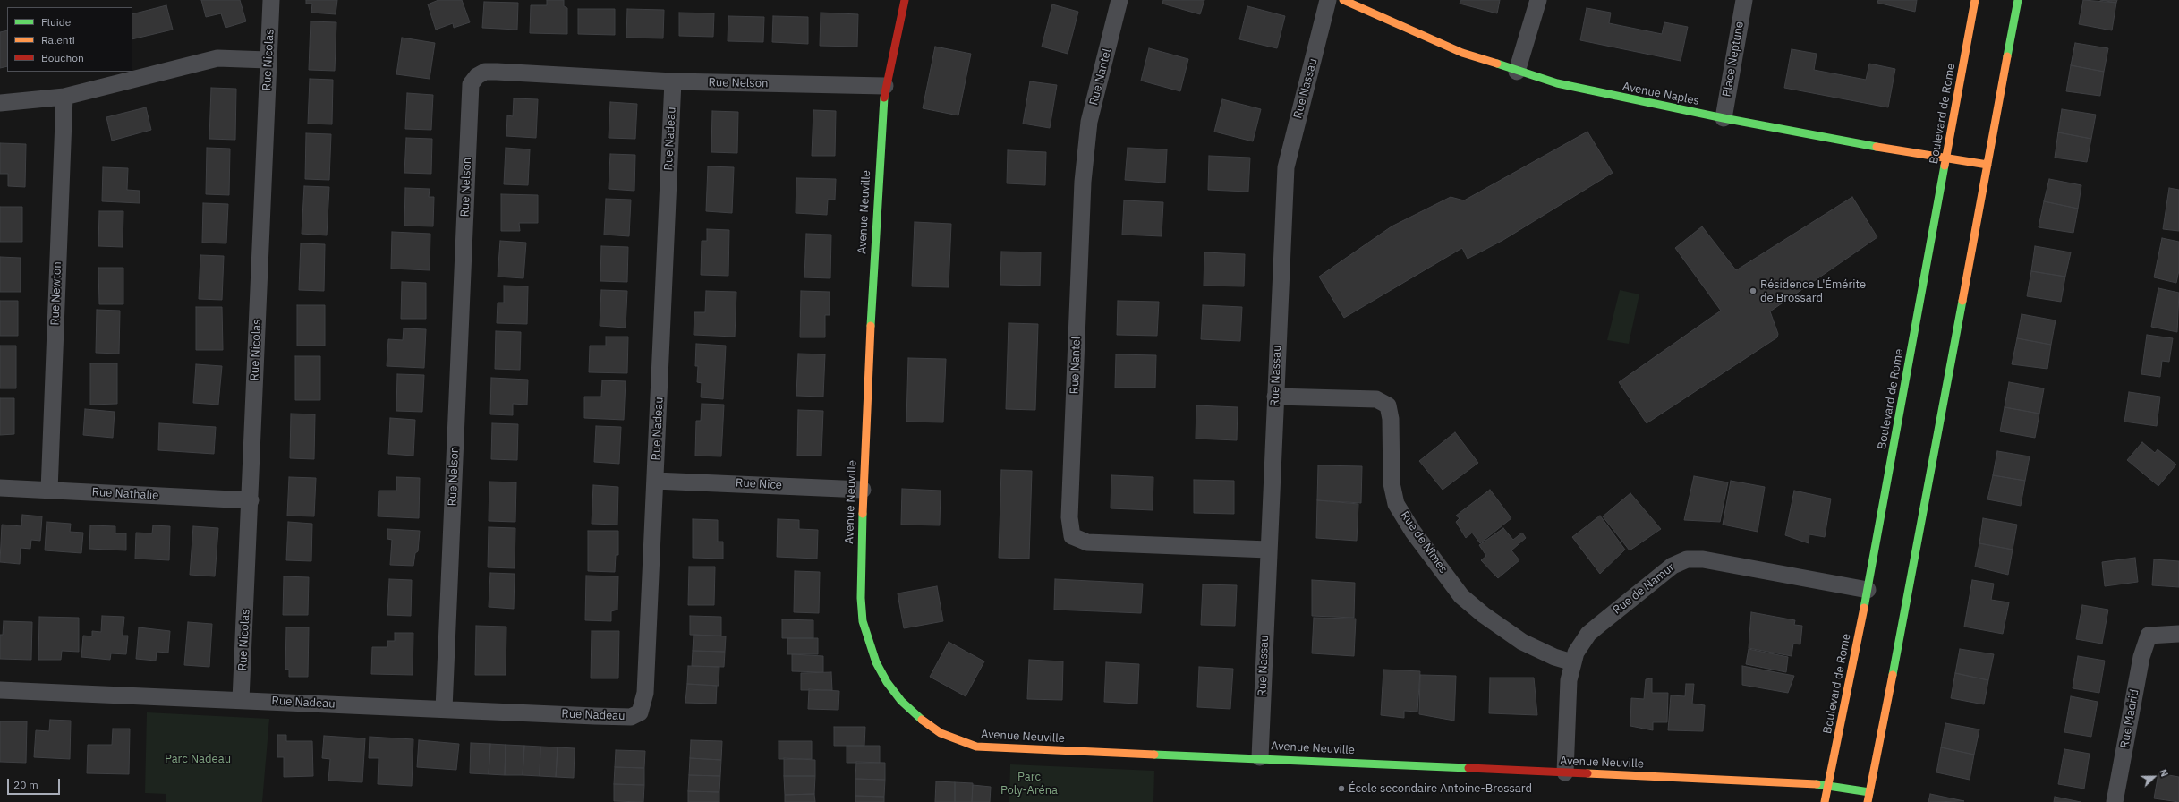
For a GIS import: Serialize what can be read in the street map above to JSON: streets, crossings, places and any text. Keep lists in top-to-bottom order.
{
  "streets": {
    "street": [
      "Place Neptune",
      "Rue Nicolas",
      "Rue Nantel",
      "Rue Nelson",
      "Rue Nassau",
      "Avenue Naples",
      "Boulevard de Rome",
      "Rue Nadeau",
      "Avenue Neuville",
      "Rue Newton",
      "Rue Nice",
      "Rue Nathalie",
      "Rue de Nîmes",
      "Rue de Namur",
      "Rue Madrid"
    ]
  },
  "crossings": [
    ["Place Neptune", "Avenue Naples"],
    ["Rue Nicolas", "Rue Nadeau"],
    ["Rue Nicolas", "Rue Nathalie"],
    ["Rue Nantel", "Rue Nassau"],
    ["Rue Nelson", "Rue Nadeau"],
    ["Rue Nelson", "Avenue Neuville"],
    ["Rue Nassau", "Avenue Neuville"],
    ["Rue Nassau", "Rue de Nîmes"],
    ["Avenue Naples", "Boulevard de Rome"],
    ["Boulevard de Rome", "Avenue Neuville"],
    ["Boulevard de Rome", "Rue de Namur"],
    ["Rue Nadeau", "Rue Nice"],
    ["Avenue Neuville", "Rue Nice"],
    ["Avenue Neuville", "Rue de Namur"],
    ["Rue Newton", "Rue Nathalie"],
    ["Rue de Nîmes", "Rue de Namur"]
  ],
  "parks": ["Parc Nadeau", "Parc Poly-Aréna"],
  "places": ["Résidence L'Émérite de Brossard", "École secondaire Antoine-Brossard"],
  "legend": ["Fluide", "Ralenti", "Bouchon"],
  "scale_bar": "20 m",
  "north": "right"
}
